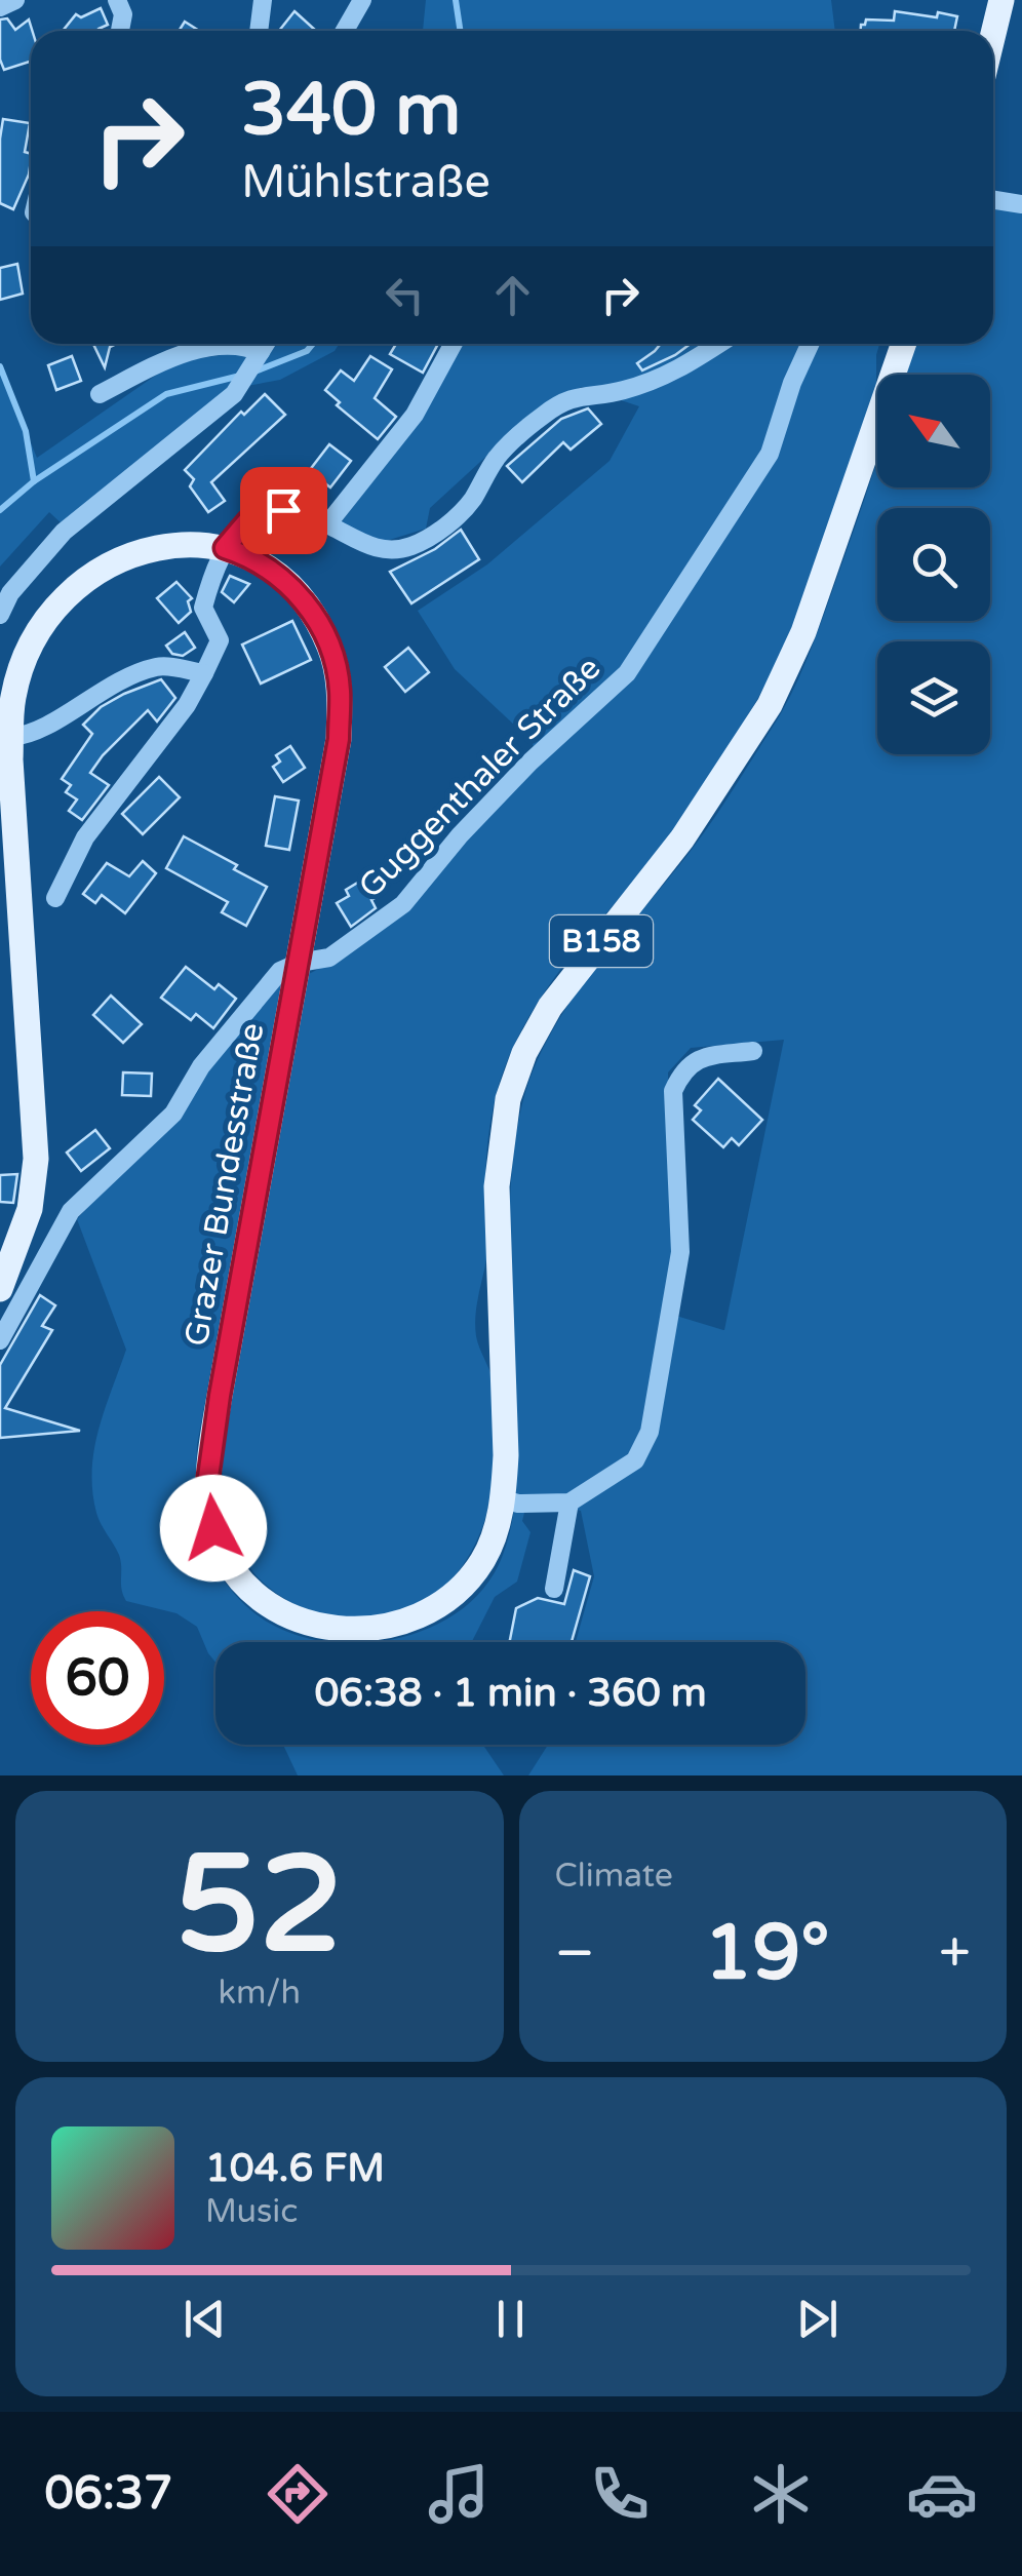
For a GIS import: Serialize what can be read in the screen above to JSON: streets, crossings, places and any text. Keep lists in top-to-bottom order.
{
  "streets": {
    "main road": ["B158", "Grazer Bundesstraße"],
    "street": ["Guggenthaler Straße"]
  },
  "crossings": [
    ["Guggenthaler Straße", "Grazer Bundesstraße"]
  ],
  "north": "top left",
  "page": {
    "turn": ["340 m", "Mühlstraße"],
    "limit": "60",
    "trip": "06:38 · 1 min · 360 m",
    "tile": [
      ["52", "km/h"],
      "Climate"
    ],
    "heat": ["−", "19°", "+"],
    "song": ["104.6 FM", "Music"],
    "tabs": "06:37"
  }
}
